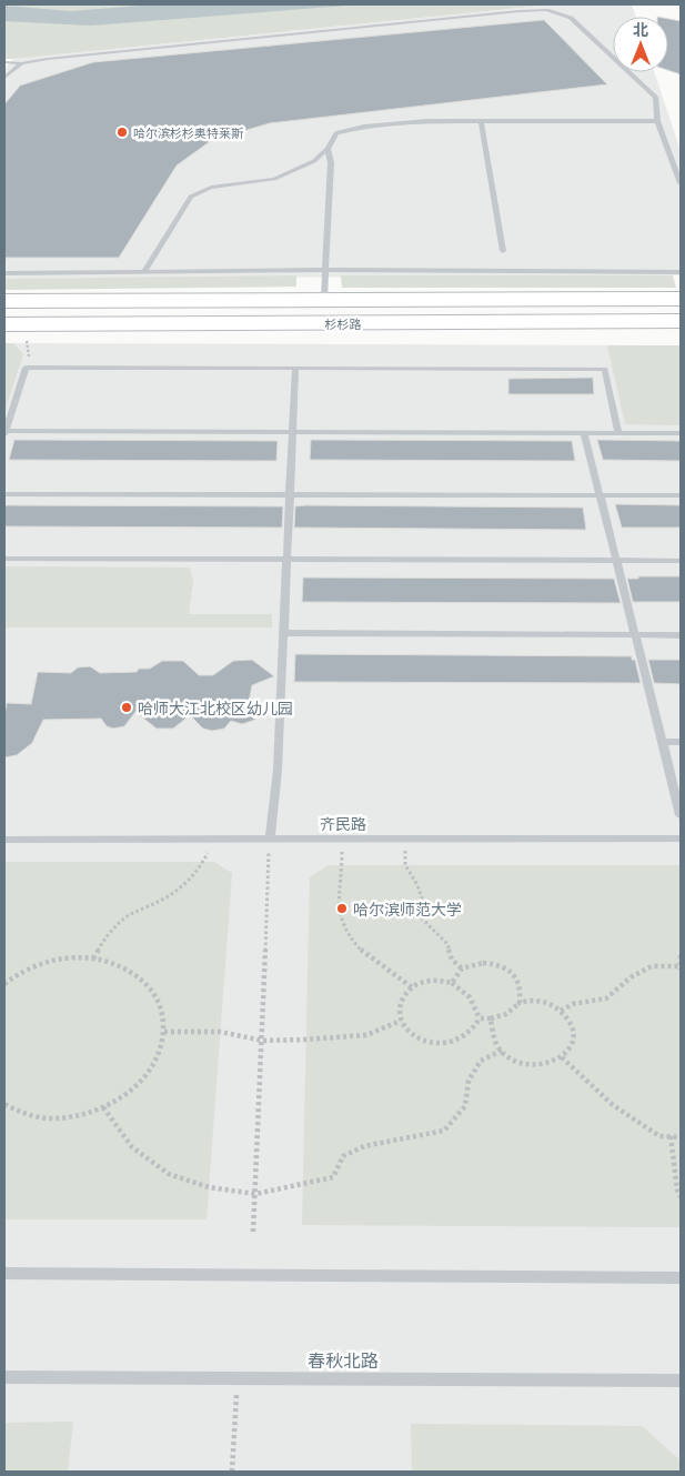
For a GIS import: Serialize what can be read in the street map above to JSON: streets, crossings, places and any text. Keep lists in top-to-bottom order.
{
  "streets": {
    "main road": ["杉杉路"],
    "lane": ["齐民路", "春秋北路"]
  },
  "places": ["哈尔滨杉杉奥特莱斯", "哈师大江北校区幼儿园", "哈尔滨师范大学"],
  "north": "top"
}
